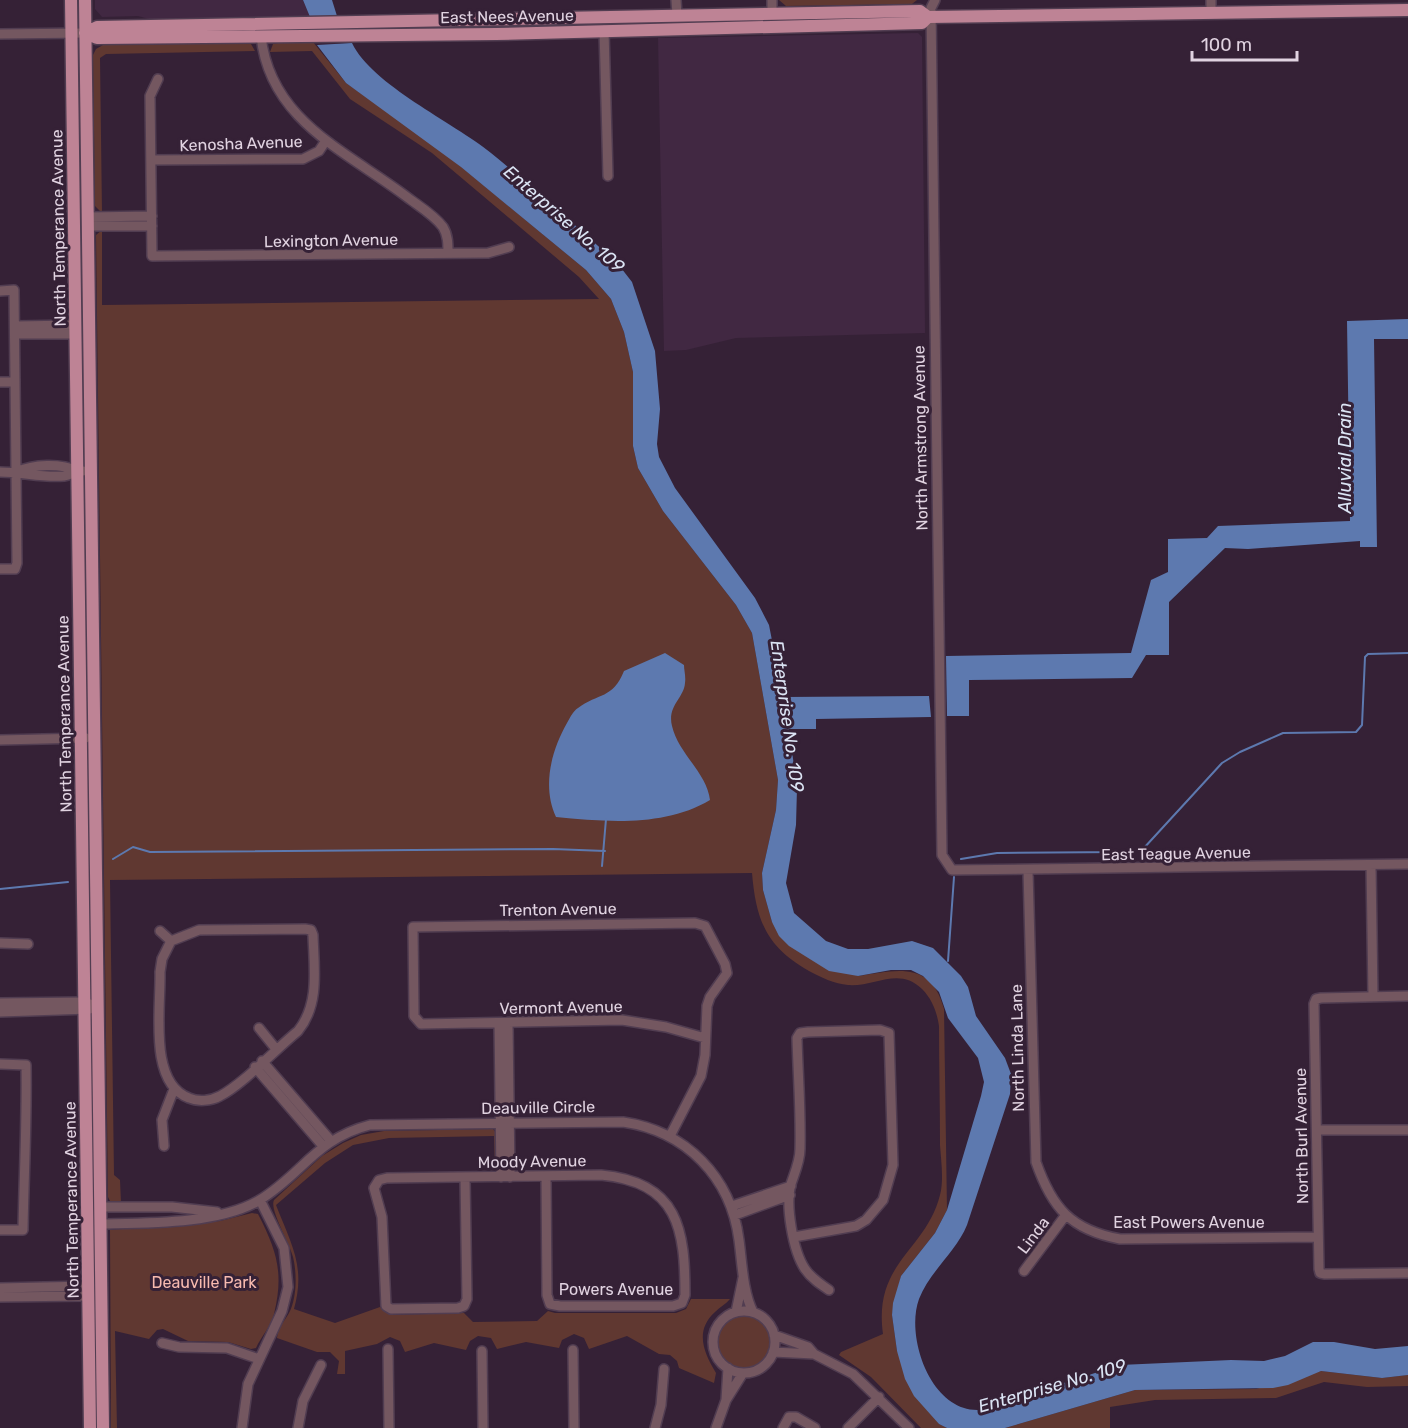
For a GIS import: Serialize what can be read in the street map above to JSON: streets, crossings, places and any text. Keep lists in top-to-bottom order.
{
  "streets": {
    "main road": ["East Nees Avenue", "North Temperance Avenue"],
    "street": [
      "Kenosha Avenue",
      "Lexington Avenue",
      "North Armstrong Avenue",
      "East Teague Avenue",
      "Trenton Avenue",
      "Vermont Avenue",
      "North Linda Lane",
      "Deauville Circle",
      "North Burl Avenue",
      "Moody Avenue",
      "East Powers Avenue",
      "Linda",
      "Powers Avenue"
    ]
  },
  "crossings": [
    ["East Nees Avenue", "North Temperance Avenue"],
    ["East Nees Avenue", "North Armstrong Avenue"],
    ["North Temperance Avenue", "Deauville Circle"],
    ["North Armstrong Avenue", "East Teague Avenue"],
    ["East Teague Avenue", "North Linda Lane"],
    ["Trenton Avenue", "Vermont Avenue"],
    ["North Linda Lane", "East Powers Avenue"],
    ["North Linda Lane", "Linda"],
    ["North Burl Avenue", "East Powers Avenue"],
    ["Moody Avenue", "Powers Avenue"],
    ["East Powers Avenue", "Linda"]
  ],
  "water": ["Enterprise No. 109", "Alluvial Drain"],
  "parks": ["Deauville Park"],
  "scale_bar": "100 m"
}
